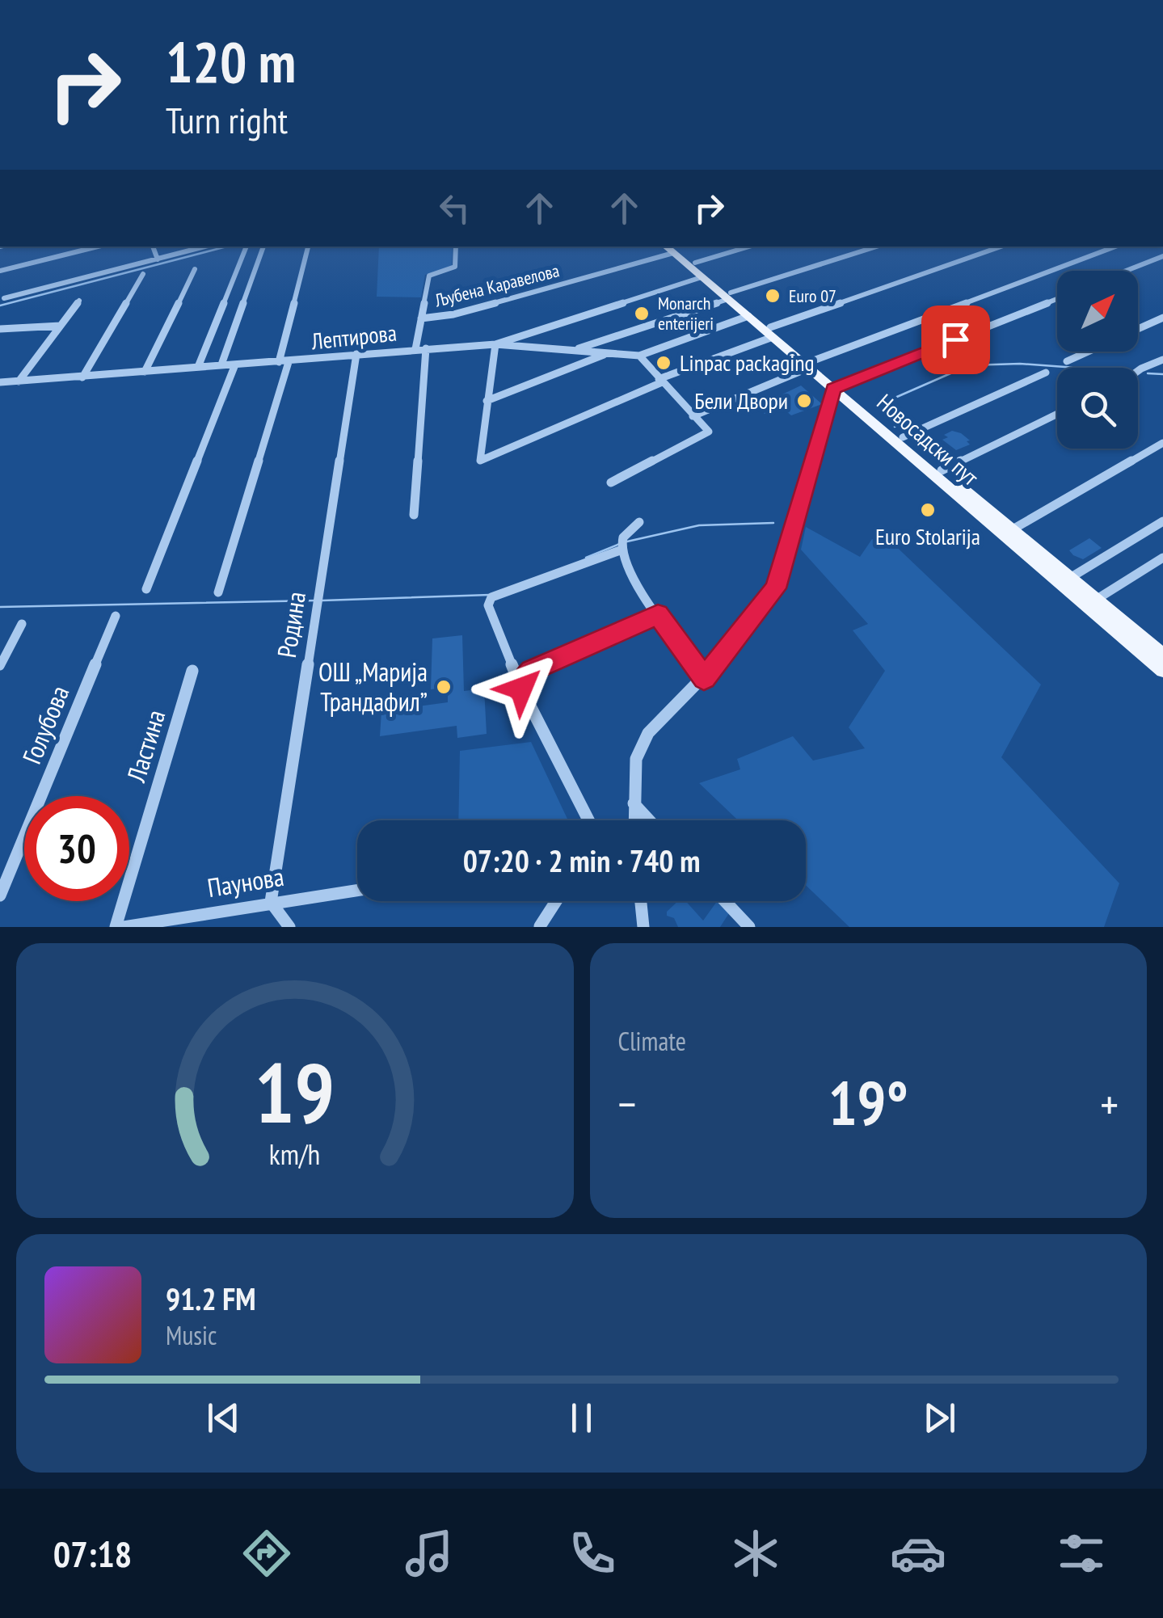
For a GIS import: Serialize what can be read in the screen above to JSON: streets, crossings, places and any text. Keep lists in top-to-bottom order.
{
  "streets": {
    "main road": ["Новосадски пут"],
    "street": [
      "Љубена Каравелова",
      "Лептирова",
      "Родина",
      "Голубова",
      "Ластина",
      "Паунова"
    ]
  },
  "crossings": [
    ["Љубена Каравелова", "Новосадски пут"],
    ["Лептирова", "Новосадски пут"],
    ["Лептирова", "Родина"],
    ["Родина", "Паунова"]
  ],
  "places": [
    "Euro 07",
    "Monarch enterijeri",
    "Linpac packaging",
    "Бели Двори",
    "Euro Stolarija",
    "ОШ „Марија Трандафил”"
  ],
  "north": "top right",
  "page": {
    "turn": ["120 m", "Turn right"],
    "limit": "30",
    "trip": "07:20 · 2 min · 740 m",
    "tile": "Climate",
    "heat": ["−", "19°", "+"],
    "song": ["91.2 FM", "Music"],
    "tabs": "07:18",
    "gauge": ["19", "km/h"]
  }
}
